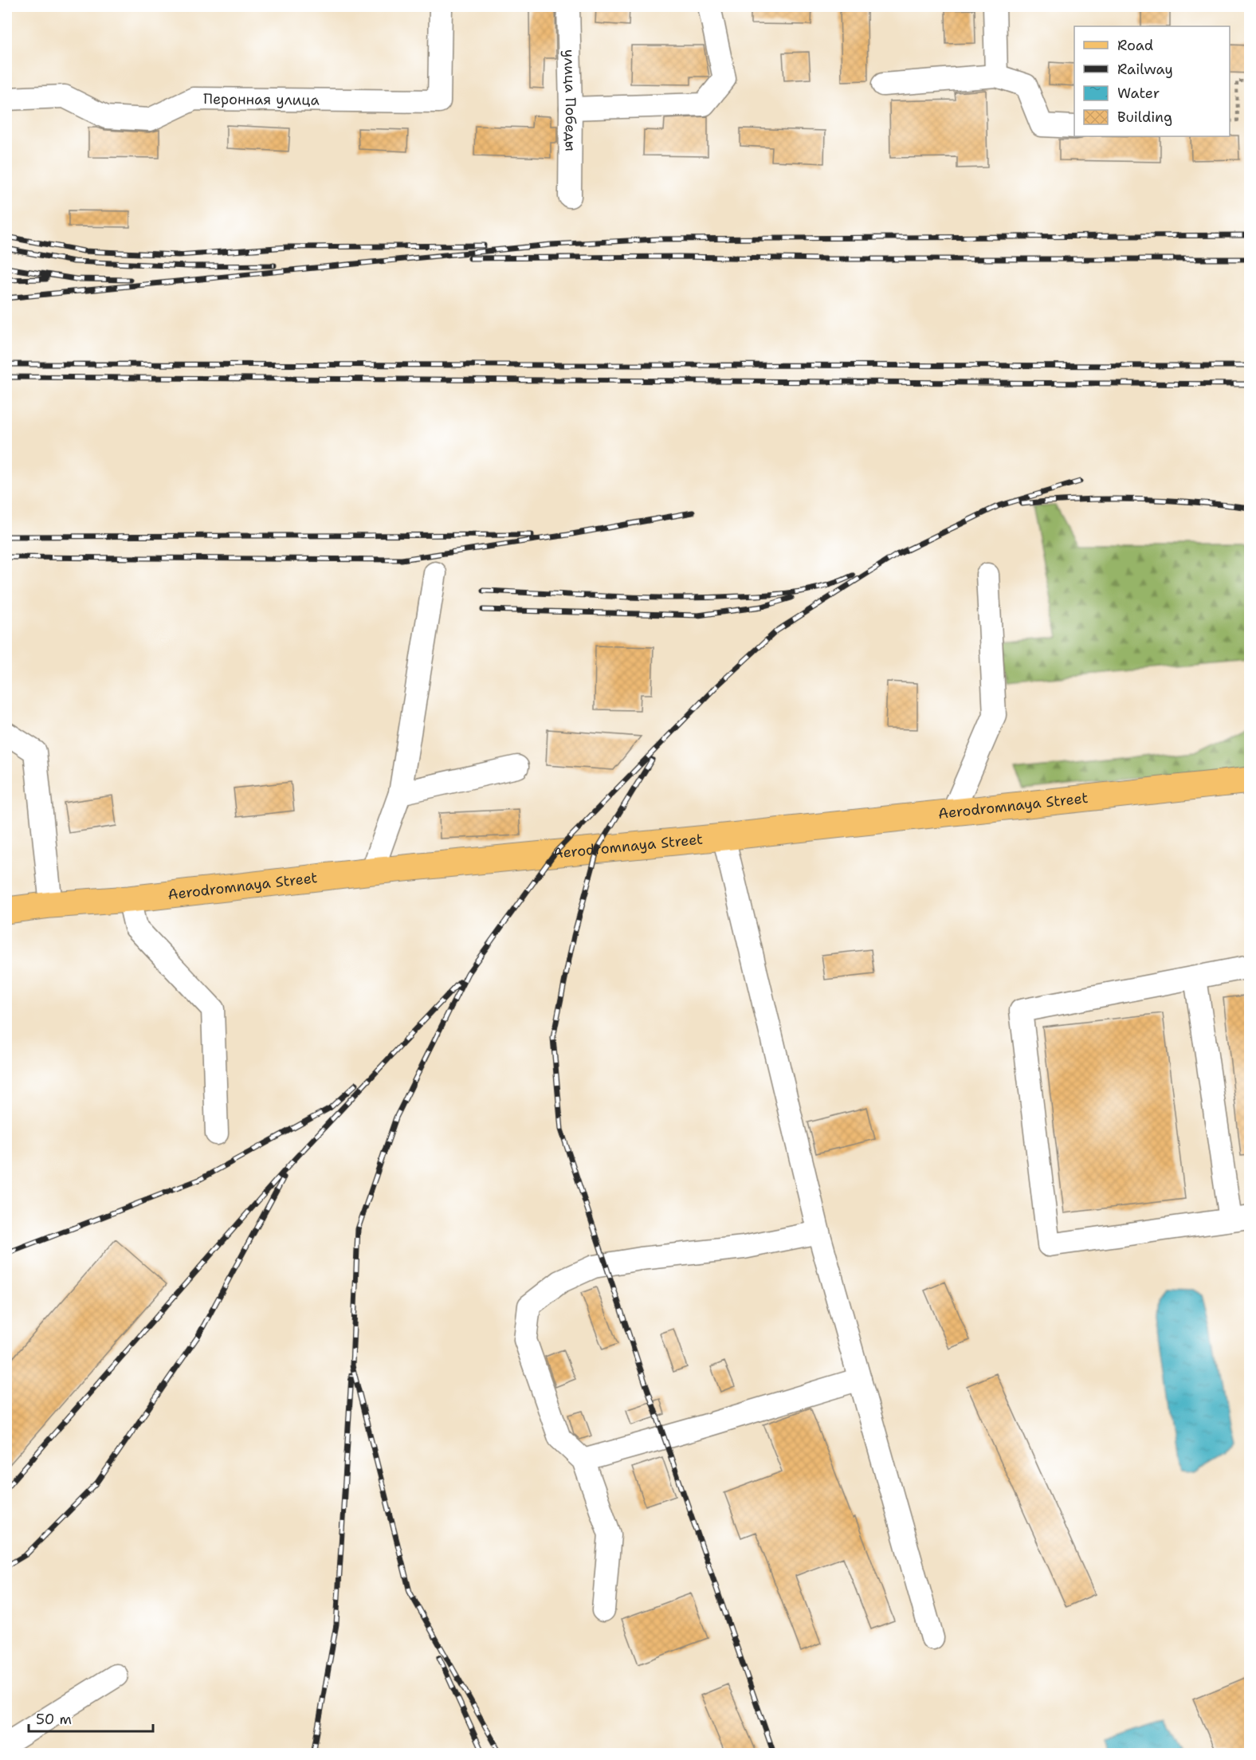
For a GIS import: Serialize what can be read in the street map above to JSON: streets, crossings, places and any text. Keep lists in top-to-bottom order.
{
  "streets": {
    "main road": ["Aerodromnaya Street"],
    "street": ["Перонная улица", "улица Победы"]
  },
  "legend": [
    "Road",
    "Railway",
    "Water",
    "Building"
  ],
  "scale_bar": "50 m"
}
